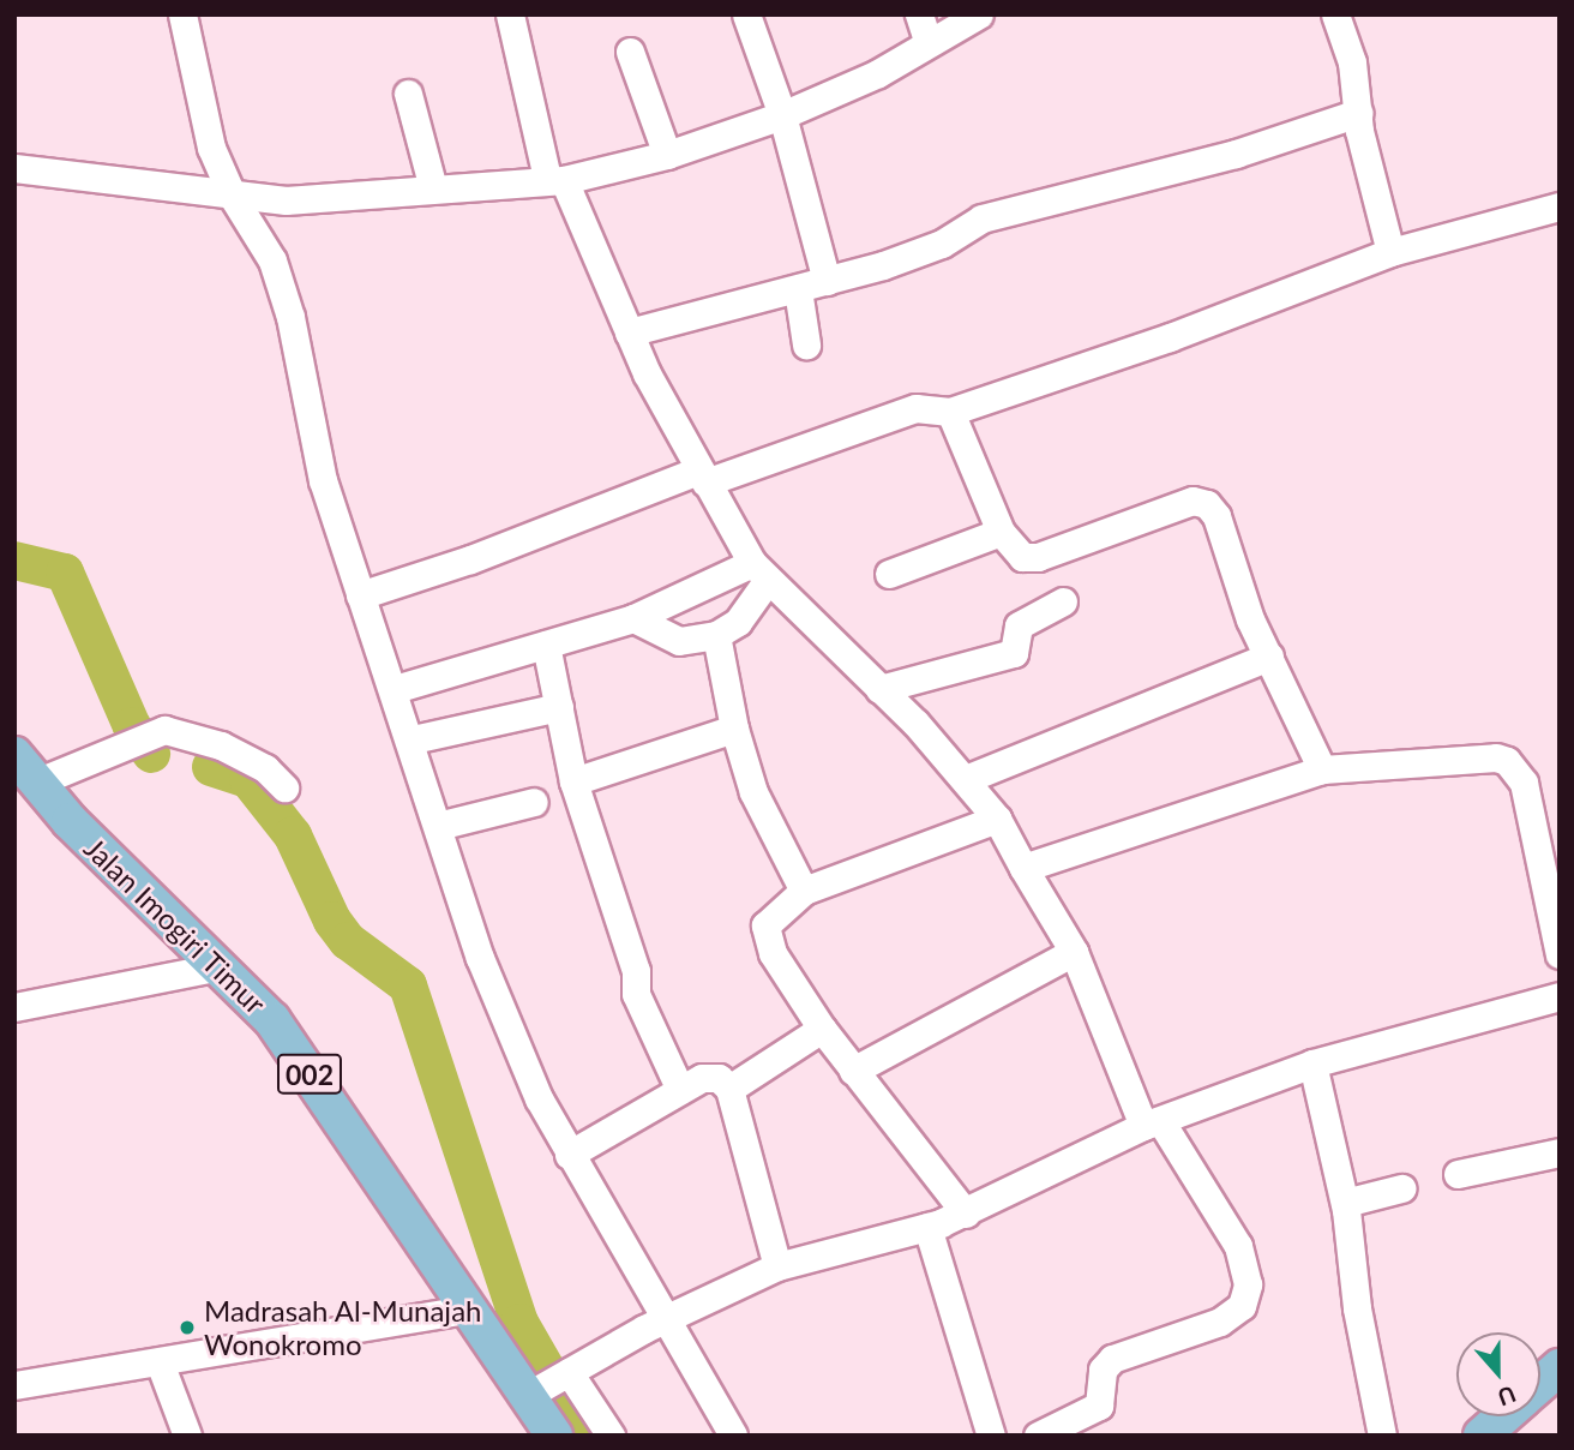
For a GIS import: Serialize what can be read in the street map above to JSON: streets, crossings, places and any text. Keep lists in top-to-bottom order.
{
  "streets": {
    "main road": ["Jalan Imogiri Timur", "002"]
  },
  "places": ["Madrasah Al-Munajah Wonokromo"],
  "north": "bottom"
}
